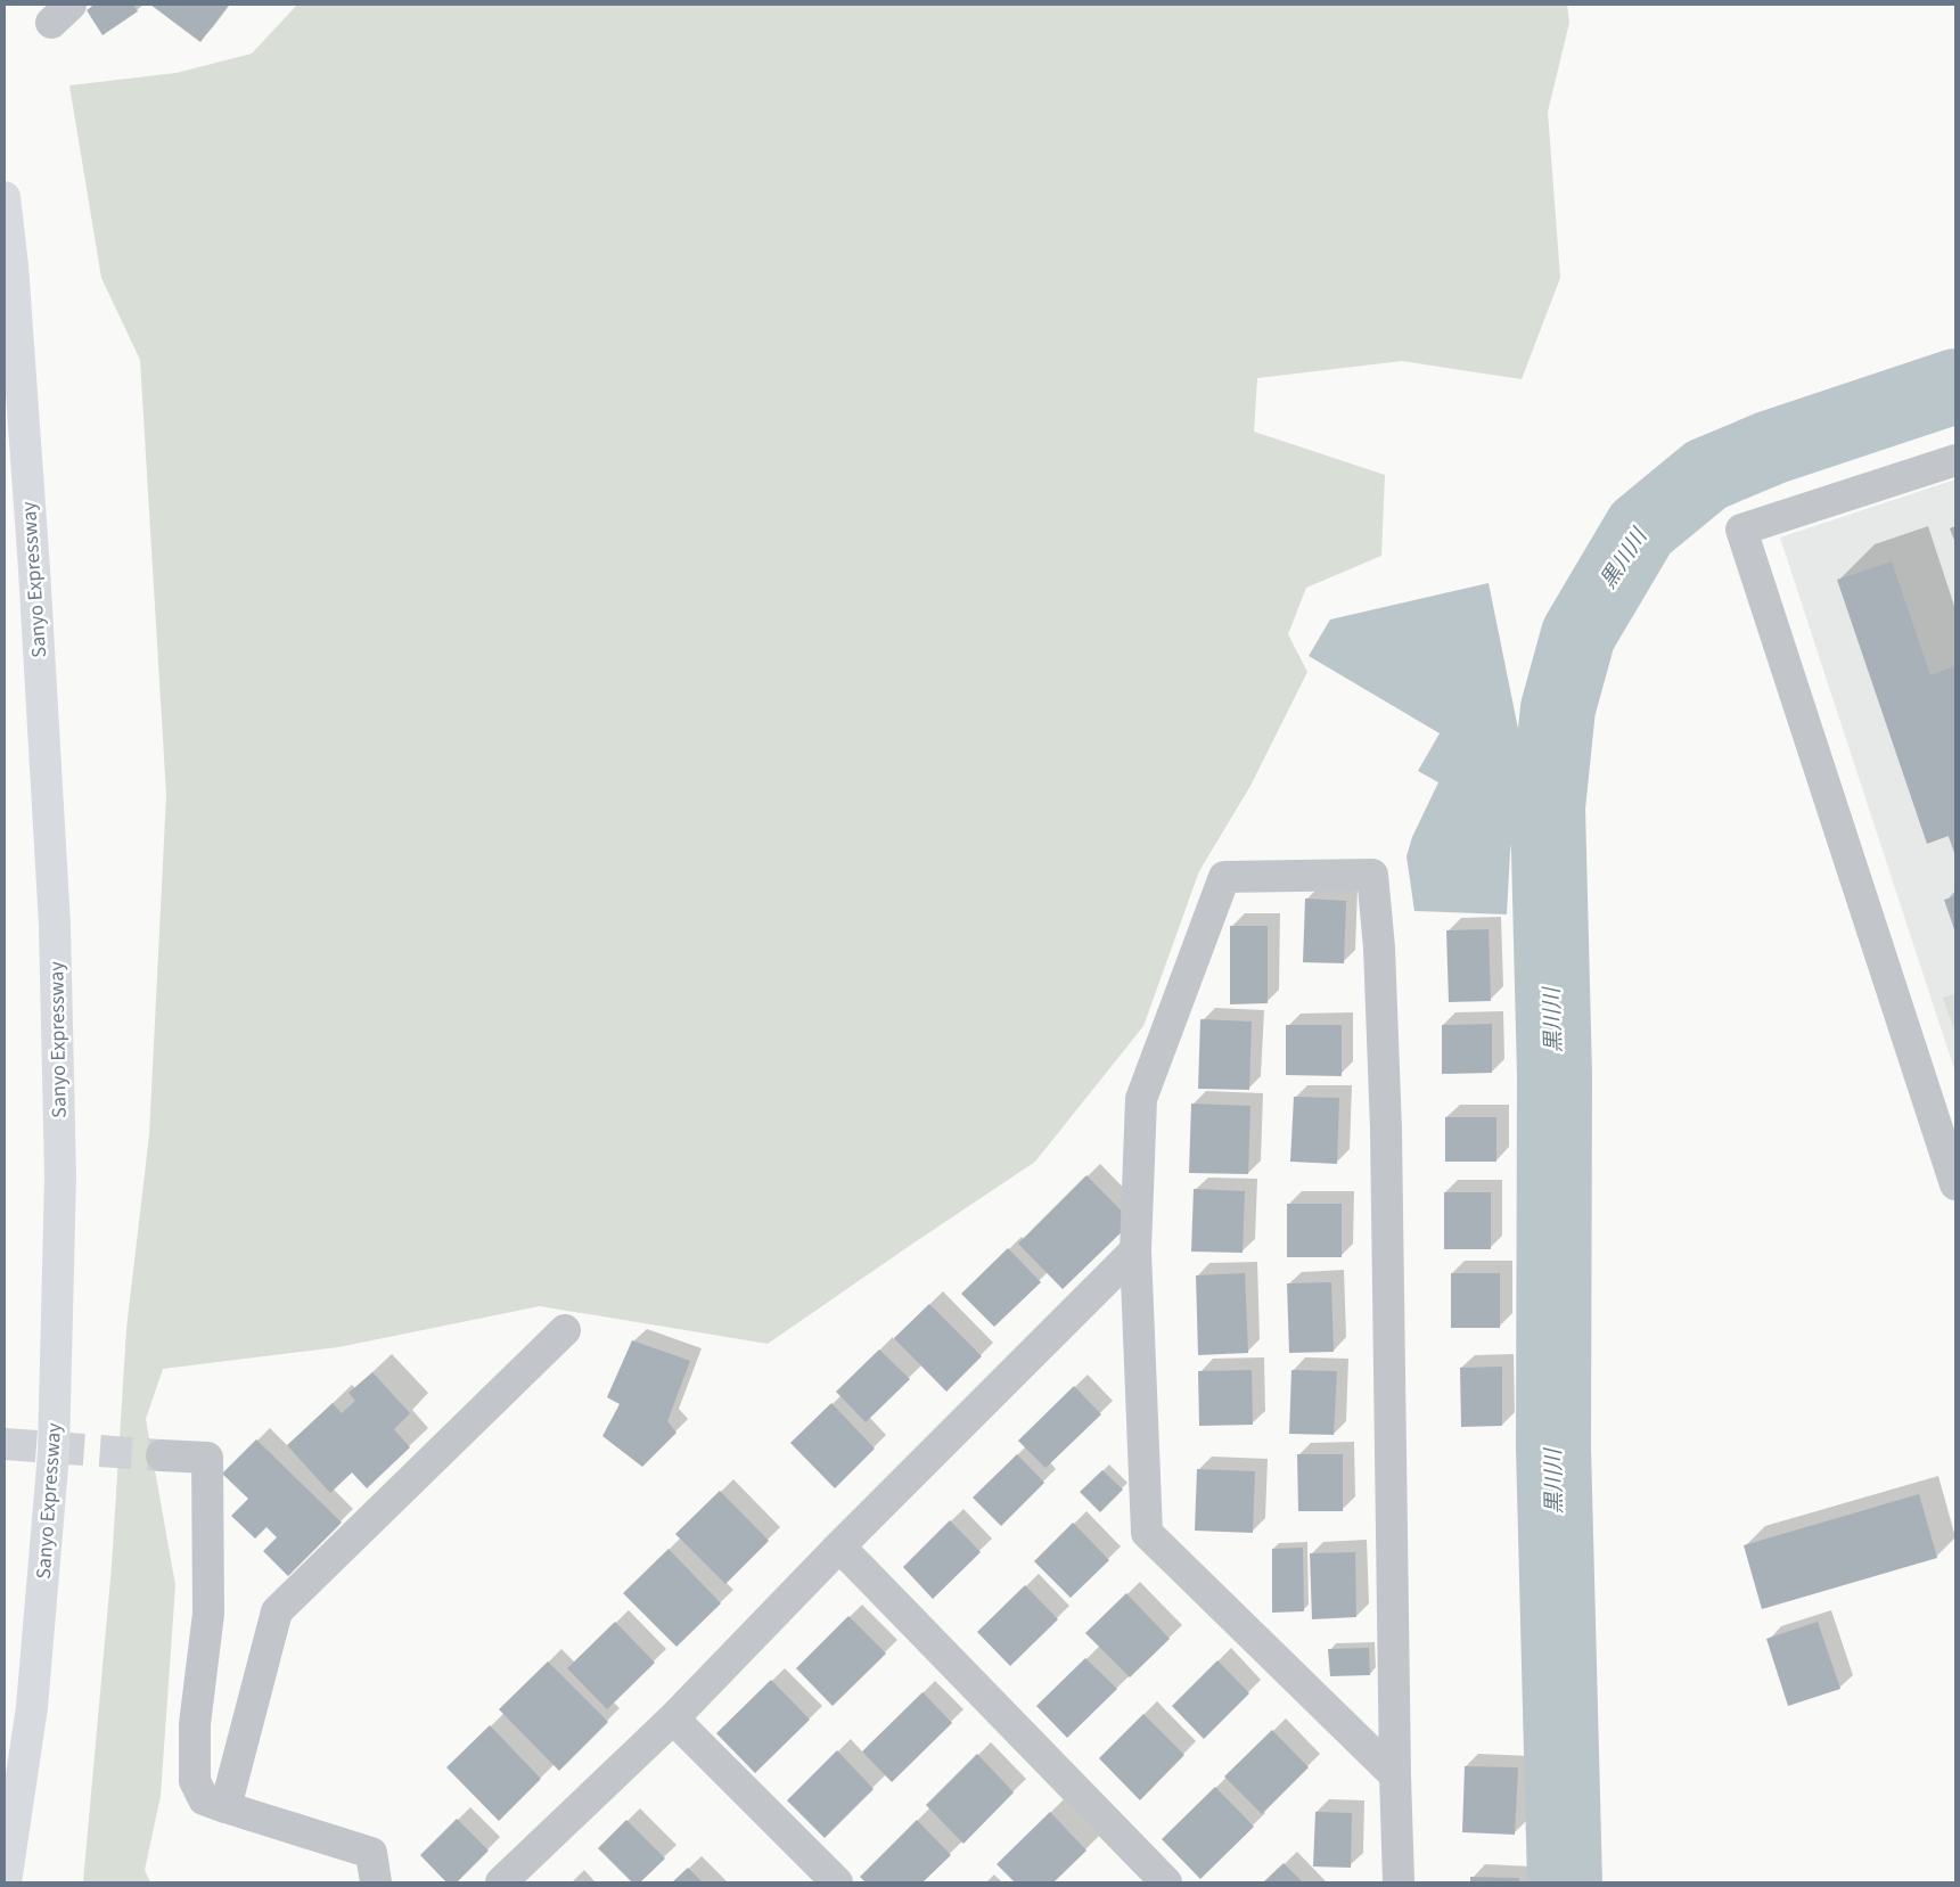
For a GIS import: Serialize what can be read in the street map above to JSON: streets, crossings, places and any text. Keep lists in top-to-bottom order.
{
  "streets": {
    "highway": ["Sanyo Expressway"]
  },
  "water": ["黒川川"]
}
